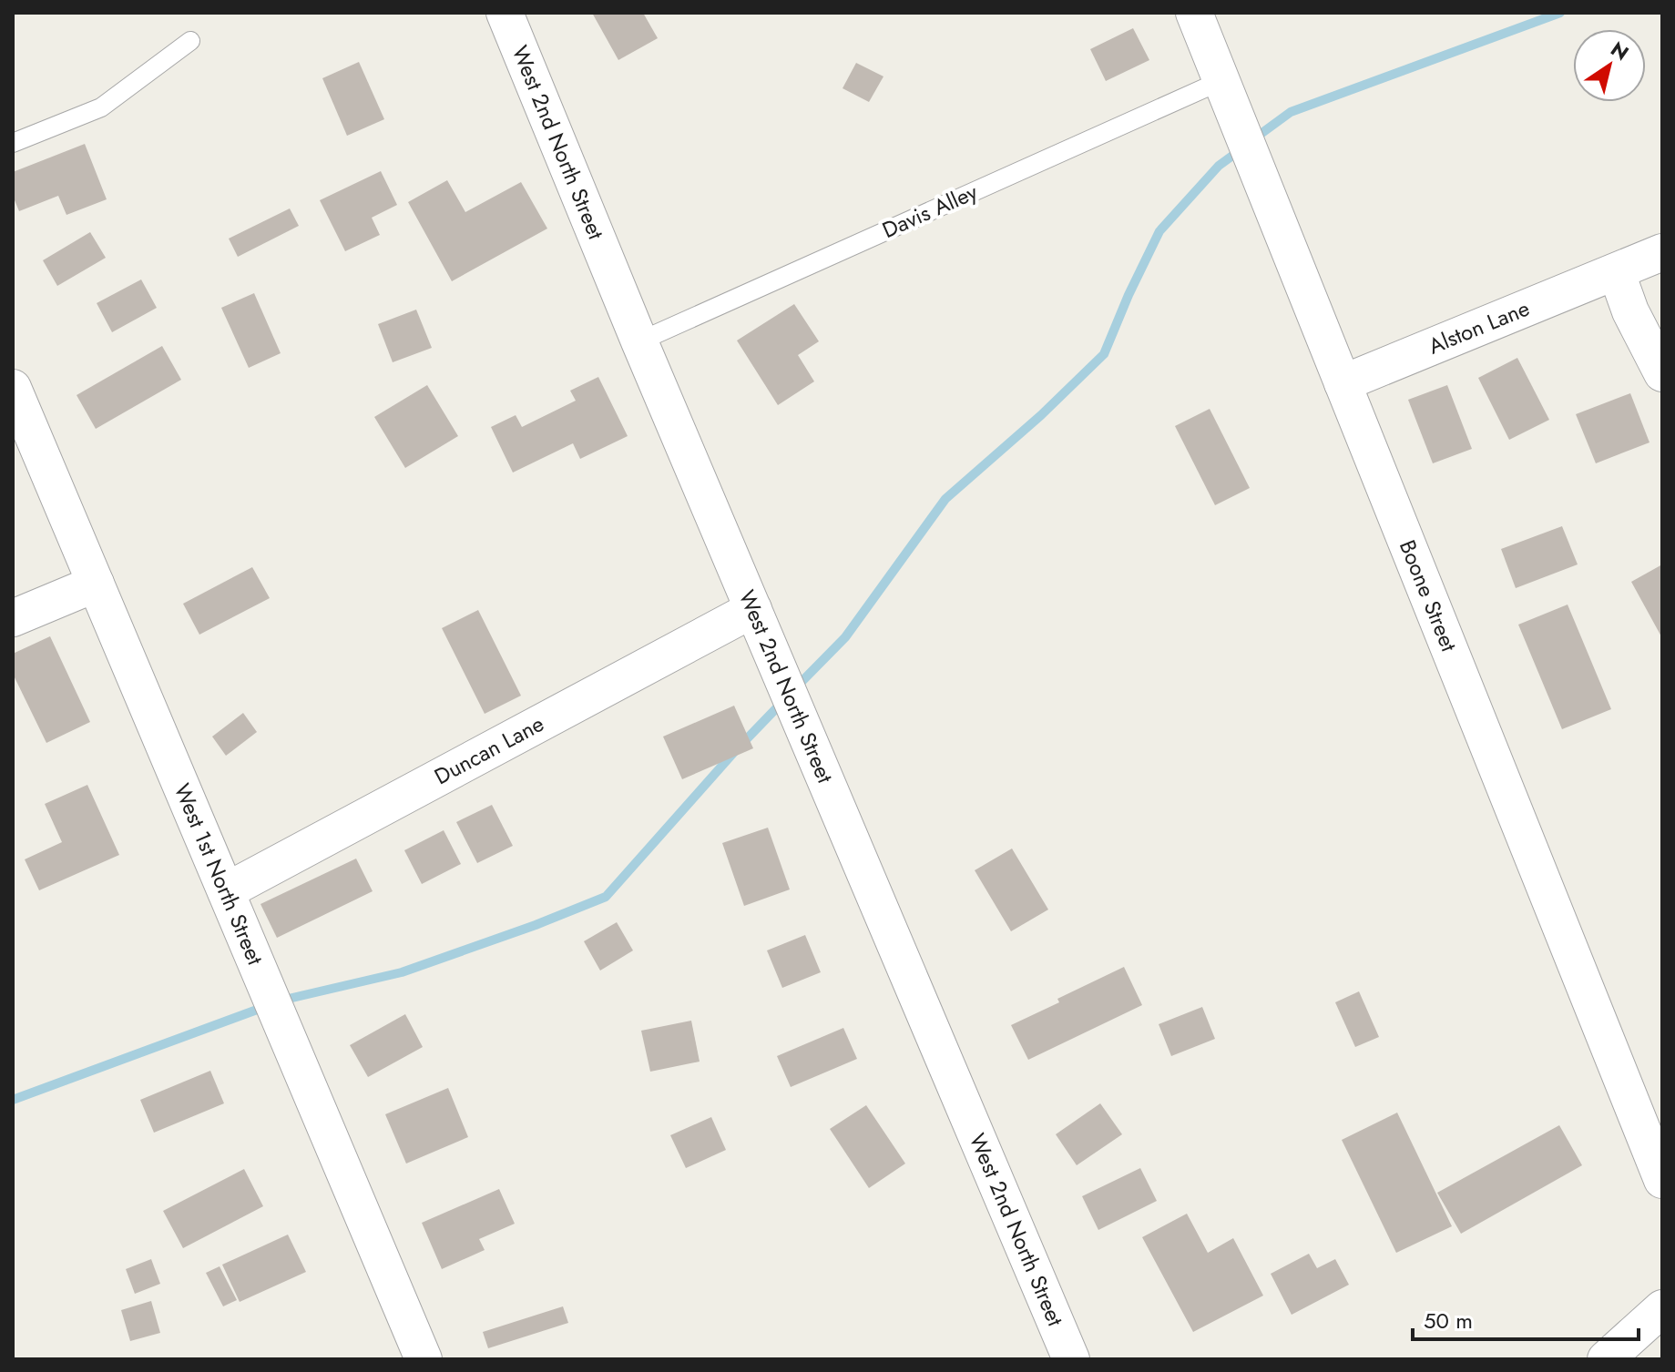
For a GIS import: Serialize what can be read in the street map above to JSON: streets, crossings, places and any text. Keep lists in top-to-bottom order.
{
  "streets": {
    "street": [
      "West 2nd North Street",
      "Alston Lane",
      "Boone Street",
      "Duncan Lane",
      "West 1st North Street"
    ],
    "lane": ["Davis Alley"]
  },
  "crossings": [
    ["West 2nd North Street", "Davis Alley"],
    ["West 2nd North Street", "Duncan Lane"],
    ["Davis Alley", "Boone Street"],
    ["Alston Lane", "Boone Street"],
    ["Duncan Lane", "West 1st North Street"]
  ],
  "scale_bar": "50 m",
  "north": "top right"
}
